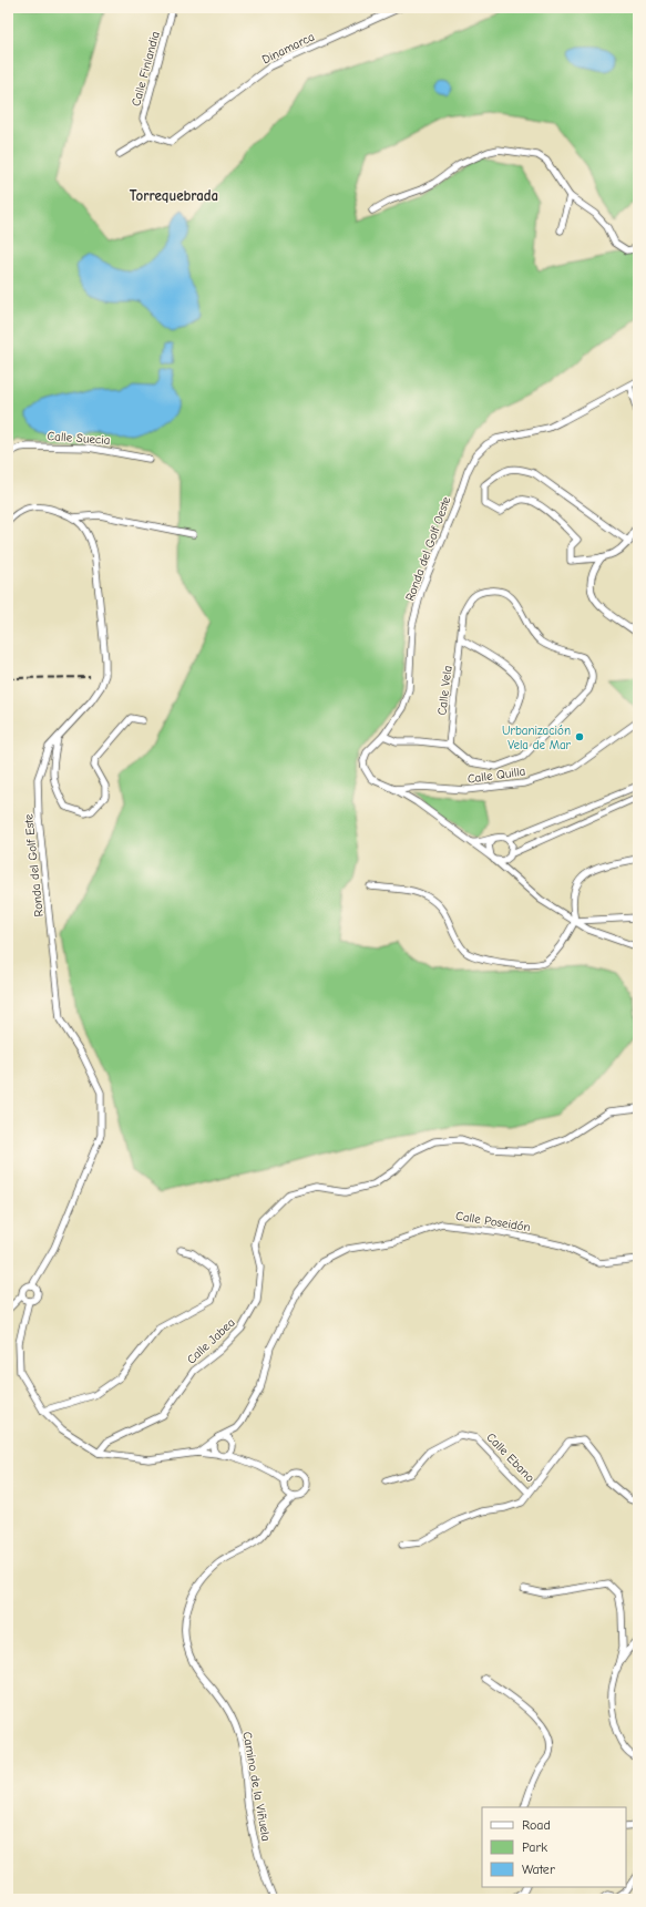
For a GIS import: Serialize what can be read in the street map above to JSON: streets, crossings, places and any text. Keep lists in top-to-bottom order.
{
  "streets": {
    "street": [
      "Dinamarca",
      "Calle Finlandia",
      "Calle Suecia",
      "Ronda del Golf Oeste",
      "Calle Vela",
      "Calle Quilla",
      "Ronda del Golf Este",
      "Calle Poseidón",
      "Calle Jabea",
      "Calle Ebano",
      "Camino de la Viñuela"
    ]
  },
  "crossings": [
    ["Dinamarca", "Calle Finlandia"],
    ["Ronda del Golf Oeste", "Calle Quilla"],
    ["Ronda del Golf Este", "Calle Poseidón"],
    ["Calle Poseidón", "Calle Jabea"]
  ],
  "districts": ["Torrequebrada"],
  "places": ["Urbanización Vela de Mar"],
  "legend": ["Road", "Park", "Water"]
}
